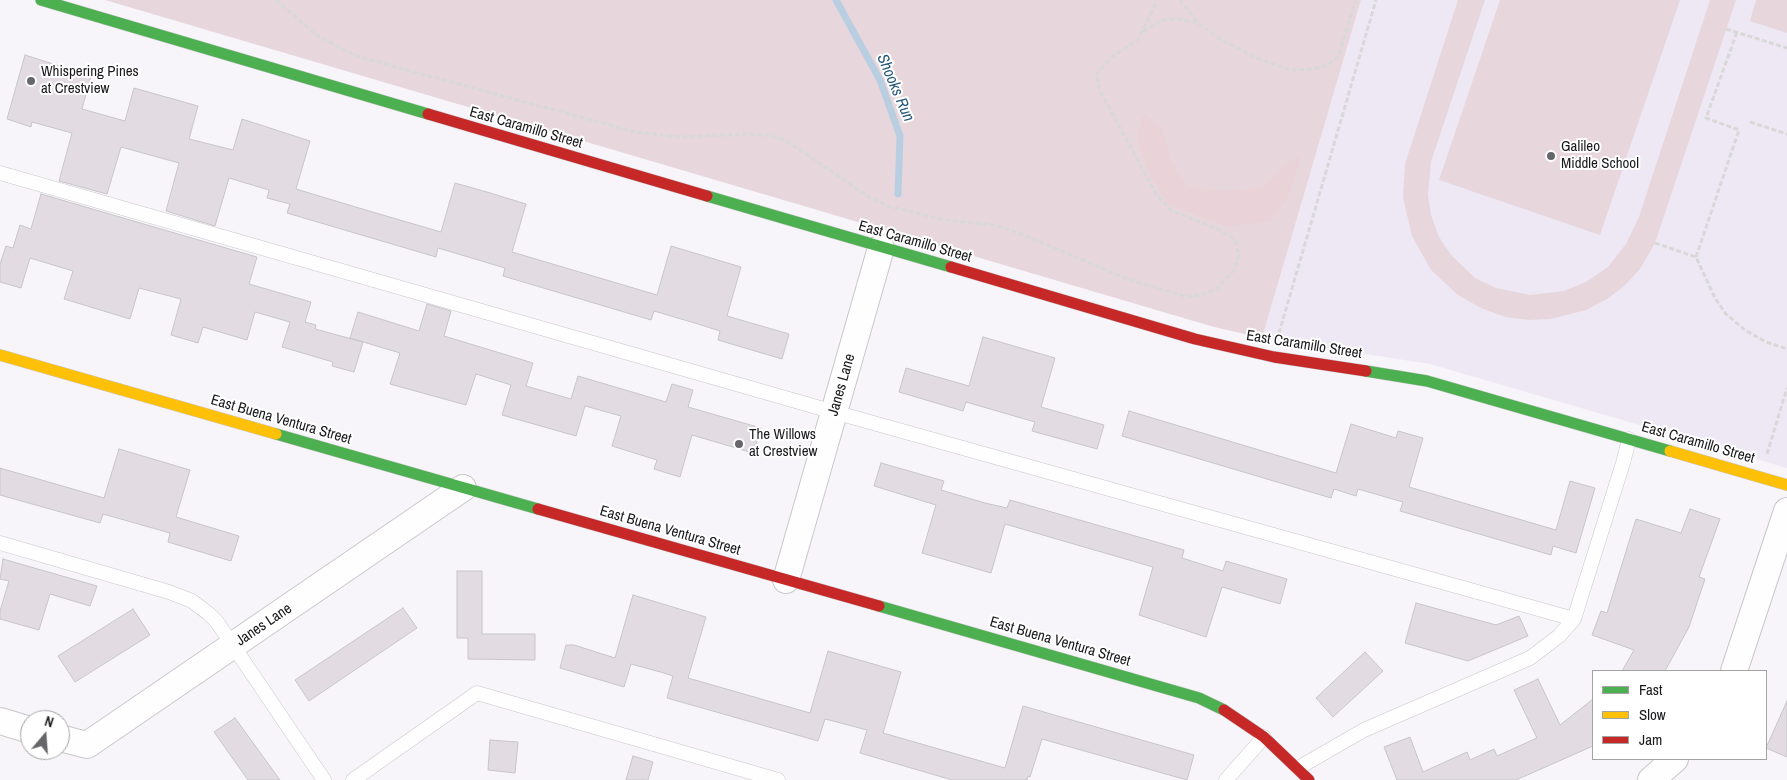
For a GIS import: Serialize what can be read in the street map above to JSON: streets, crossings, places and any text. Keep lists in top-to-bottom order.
{
  "streets": {
    "street": ["East Caramillo Street", "Janes Lane", "East Buena Ventura Street"]
  },
  "crossings": [
    ["East Caramillo Street", "Janes Lane"],
    ["Janes Lane", "East Buena Ventura Street"]
  ],
  "water": ["Shooks Run"],
  "places": ["Whispering Pines at Crestview", "Galileo Middle School", "The Willows at Crestview"],
  "legend": ["Fast", "Slow", "Jam"],
  "north": "top"
}
